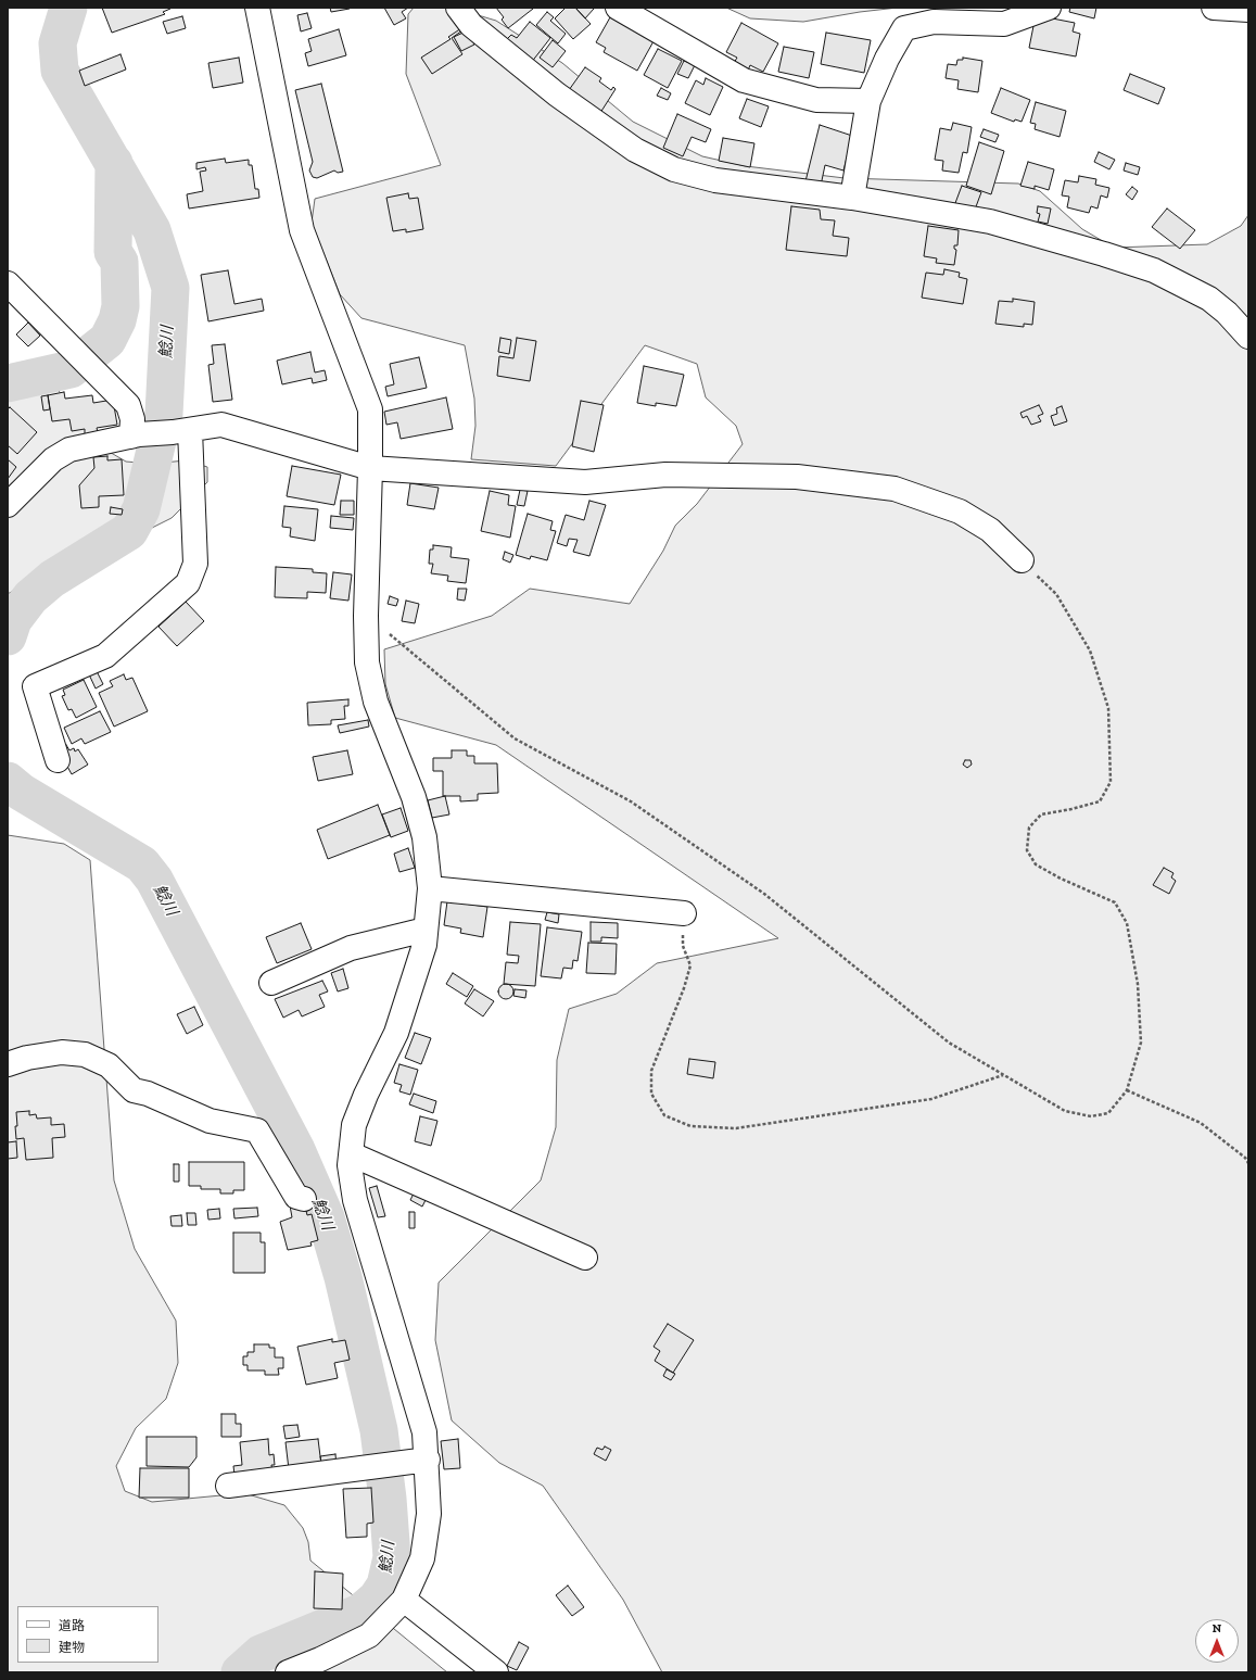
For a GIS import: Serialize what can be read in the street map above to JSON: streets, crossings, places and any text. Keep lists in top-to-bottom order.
{
  "water": ["鯰川"],
  "legend": ["道路", "建物"],
  "north": "top"
}
